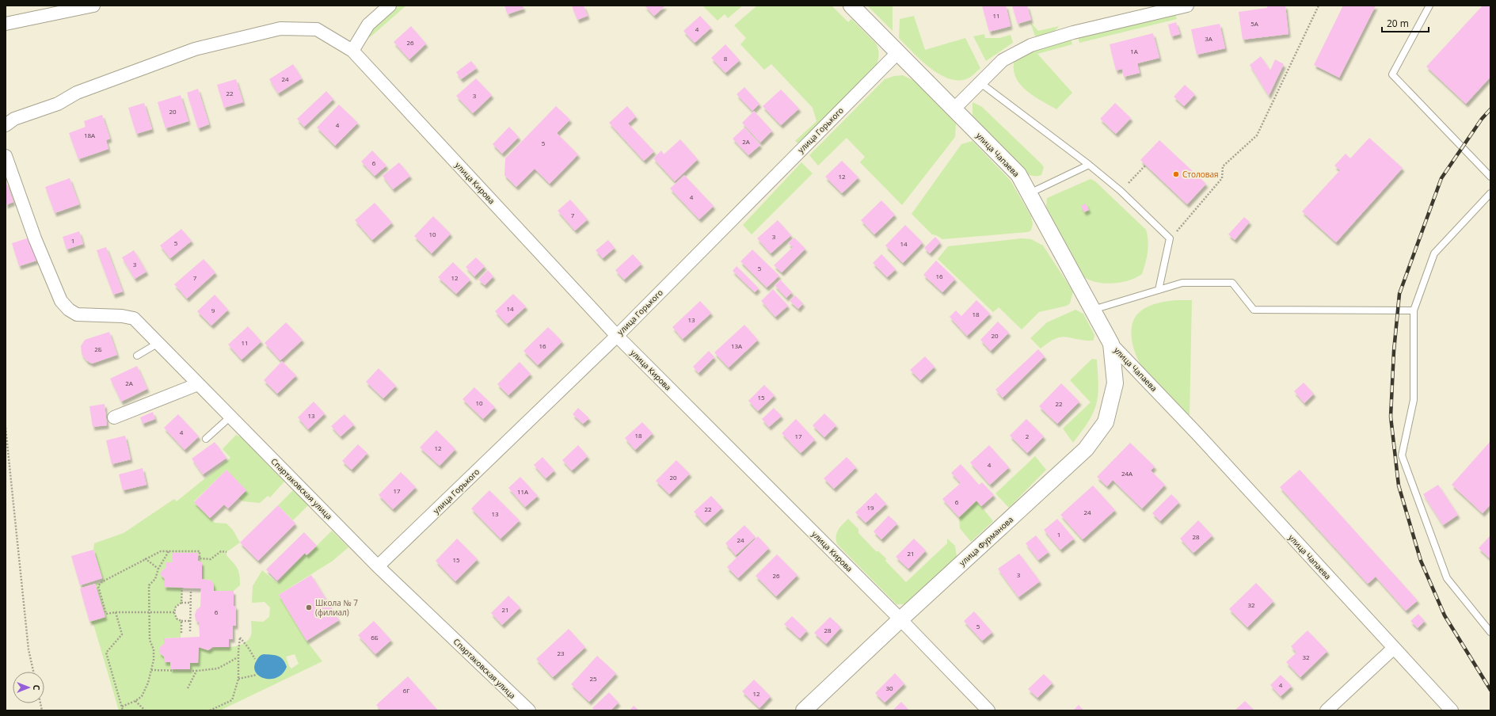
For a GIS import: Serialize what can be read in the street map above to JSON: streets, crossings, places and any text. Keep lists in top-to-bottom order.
{
  "streets": {
    "street": [
      "улица Горького",
      "улица Чапаева",
      "улица Кирова",
      "Спартаковская улица",
      "улица Фурманова"
    ]
  },
  "crossings": [
    ["улица Горького", "улица Чапаева"],
    ["улица Горького", "улица Кирова"],
    ["улица Горького", "Спартаковская улица"],
    ["улица Чапаева", "улица Фурманова"],
    ["улица Кирова", "улица Фурманова"]
  ],
  "places": ["Столовая", "Школа № 7 (филиал)"],
  "house_numbers": [
    "11",
    "5А",
    "4",
    "3А",
    "26",
    "1А",
    "8",
    "24",
    "22",
    "3",
    "20",
    "4",
    "18А",
    "2А",
    "5",
    "6",
    "12",
    "4",
    "7",
    "10",
    "3",
    "1",
    "5",
    "14",
    "3",
    "5",
    "16",
    "7",
    "12",
    "14",
    "9",
    "18",
    "13",
    "20",
    "11",
    "16",
    "13А",
    "2Б",
    "2А",
    "15",
    "10",
    "22",
    "13",
    "4",
    "18",
    "17",
    "2",
    "12",
    "4",
    "24А",
    "20",
    "17",
    "11А",
    "6",
    "19",
    "22",
    "24",
    "13",
    "1",
    "28",
    "24",
    "21",
    "15",
    "3",
    "26",
    "32",
    "21",
    "6",
    "5",
    "28",
    "6Б",
    "23",
    "32",
    "25",
    "4",
    "30",
    "6Г",
    "12"
  ],
  "scale_bar": "20 m",
  "north": "right"
}
